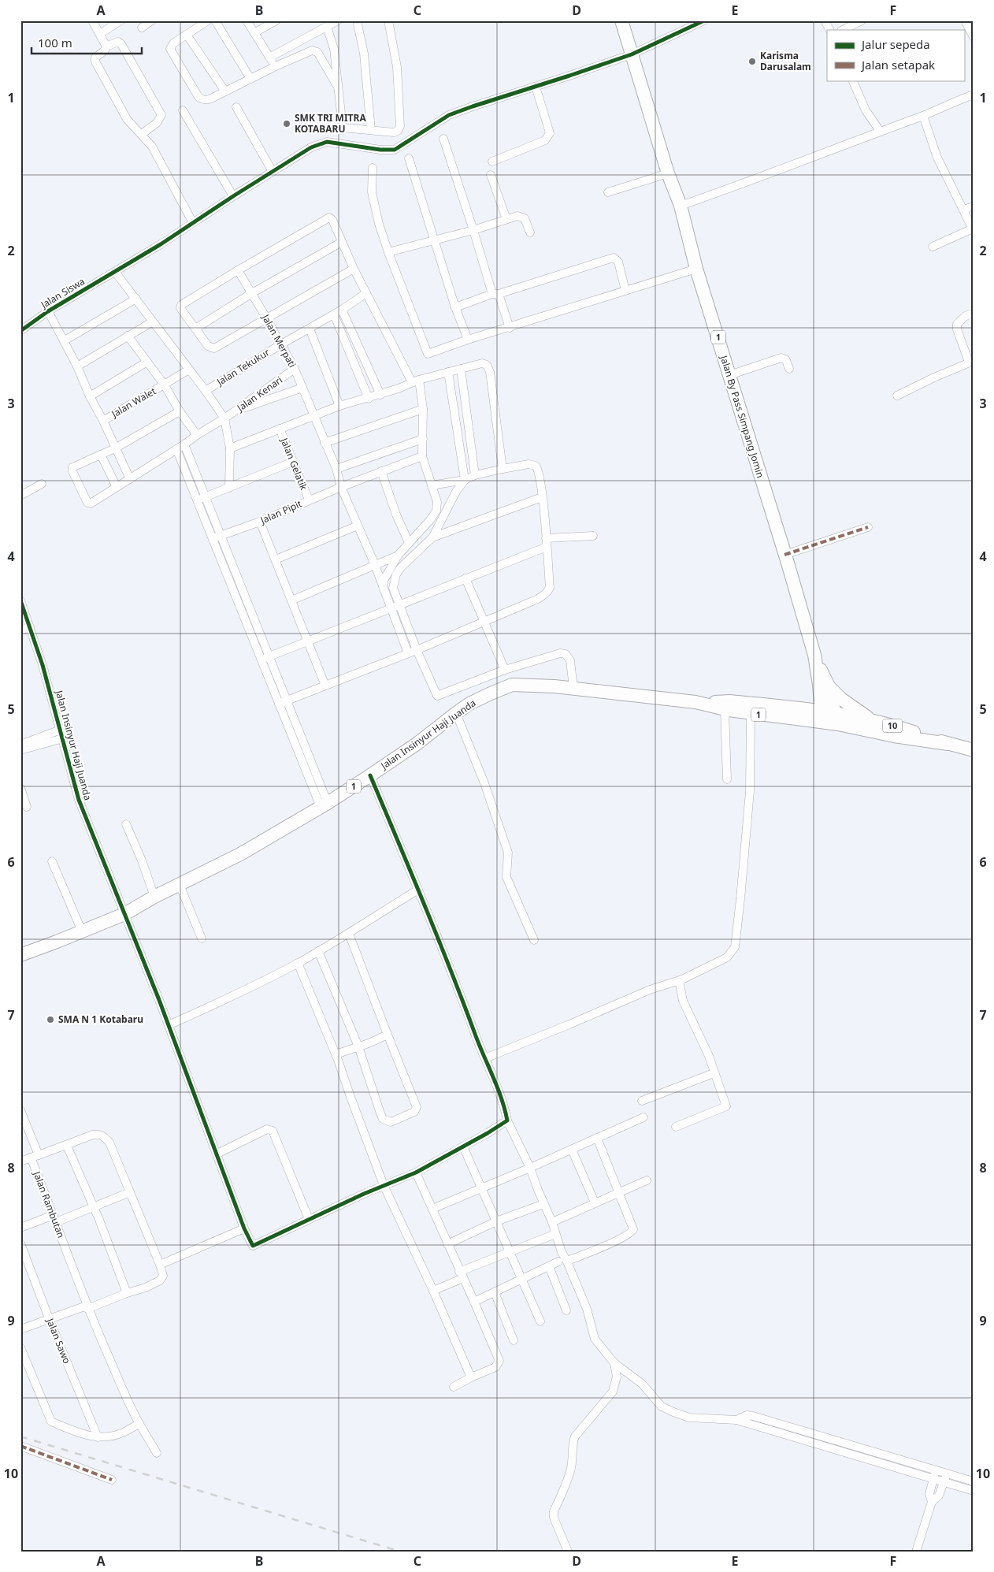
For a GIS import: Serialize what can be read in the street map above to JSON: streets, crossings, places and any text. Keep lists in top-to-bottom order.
{
  "streets": {
    "highway": [
      "1",
      "Jalan By Pass Simpang Jomin",
      "10",
      "Jalan Insinyur Haji Juanda"
    ],
    "street": [
      "Jalan Siswa",
      "Jalan Merpati",
      "Jalan Tekukur",
      "Jalan Kenari",
      "Jalan Walet",
      "Jalan Gelatik",
      "Jalan Pipit",
      "Jalan Rambutan",
      "Jalan Sawo"
    ]
  },
  "crossings": [
    ["Jalan Siswa", "Jalan By Pass Simpang Jomin"],
    ["1", "Jalan By Pass Simpang Jomin"],
    ["1", "10"],
    ["1", "Jalan Insinyur Haji Juanda"],
    ["Jalan Merpati", "Jalan Tekukur"],
    ["Jalan Merpati", "Jalan Kenari"],
    ["Jalan Merpati", "Jalan Pipit"],
    ["Jalan By Pass Simpang Jomin", "10"],
    ["Jalan By Pass Simpang Jomin", "Jalan Insinyur Haji Juanda"],
    ["Jalan Gelatik", "Jalan Pipit"]
  ],
  "places": ["Karisma Darusalam", "SMK TRI MITRA KOTABARU", "SMA N 1 Kotabaru"],
  "legend": ["Jalur sepeda", "Jalan setapak"],
  "scale_bar": "100 m",
  "grid": {
    "columns": [
      "A",
      "B",
      "C",
      "D",
      "E",
      "F"
    ],
    "rows": [
      "1",
      "2",
      "3",
      "4",
      "5",
      "6",
      "7",
      "8",
      "9",
      "10"
    ]
  }
}
